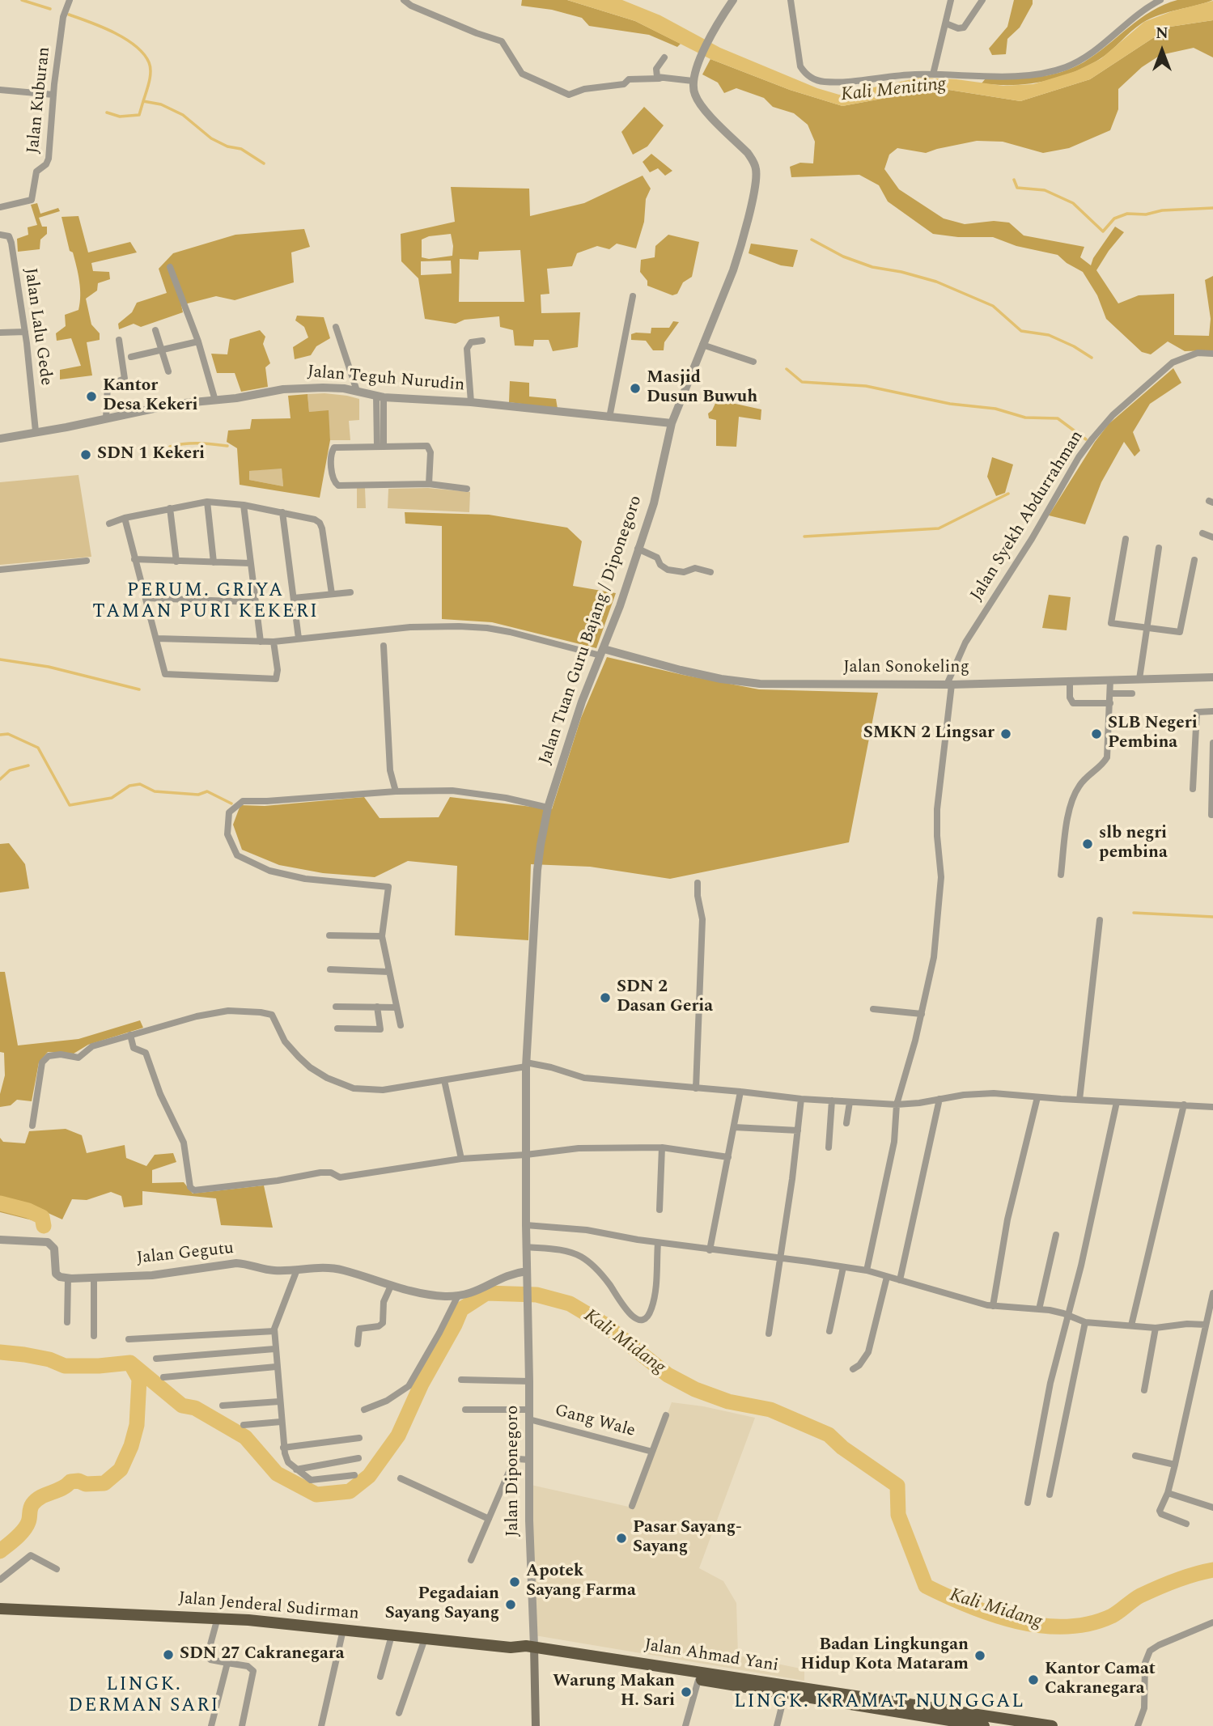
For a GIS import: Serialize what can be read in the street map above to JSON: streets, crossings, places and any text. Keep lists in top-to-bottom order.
{
  "streets": {
    "highway": ["Jalan Jenderal Sudirman", "Jalan Ahmad Yani"],
    "main road": ["Jalan Diponegoro"],
    "street": [
      "Jalan Kuburan",
      "Jalan Lalu Gede",
      "Jalan Teguh Nurudin",
      "Jalan Syekh Abdurrahman",
      "Jalan Tuan Guru Bajang / Diponegoro",
      "Jalan Sonokeling",
      "Jalan Gegutu",
      "Gang Wale"
    ]
  },
  "crossings": [
    ["Jalan Lalu Gede", "Jalan Teguh Nurudin"],
    ["Jalan Teguh Nurudin", "Jalan Tuan Guru Bajang / Diponegoro"],
    ["Jalan Syekh Abdurrahman", "Jalan Sonokeling"],
    ["Jalan Tuan Guru Bajang / Diponegoro", "Jalan Sonokeling"],
    ["Jalan Tuan Guru Bajang / Diponegoro", "Jalan Gegutu"],
    ["Jalan Tuan Guru Bajang / Diponegoro", "Jalan Diponegoro"],
    ["Gang Wale", "Jalan Diponegoro"],
    ["Jalan Diponegoro", "Jalan Jenderal Sudirman"],
    ["Jalan Diponegoro", "Jalan Ahmad Yani"],
    ["Jalan Jenderal Sudirman", "Jalan Ahmad Yani"]
  ],
  "districts": ["PERUM. GRIYA TAMAN PURI KEKERI", "LINGK. DERMAN SARI", "LINGK. KRAMAT NUNGGAL"],
  "water": ["Kali Meniting", "Kali Midang"],
  "places": [
    "Masjid Dusun Buwuh",
    "Kantor Desa Kekeri",
    "SDN 1 Kekeri",
    "SMKN 2 Lingsar",
    "SLB Negeri Pembina",
    "slb negri pembina",
    "SDN 2 Dasan Geria",
    "Pasar Sayang- Sayang",
    "Apotek Sayang Farma",
    "Pegadaian Sayang Sayang",
    "SDN 27 Cakranegara",
    "Badan Lingkungan Hidup Kota Mataram",
    "Kantor Camat Cakranegara",
    "Warung Makan H. Sari"
  ],
  "north": "top"
}
